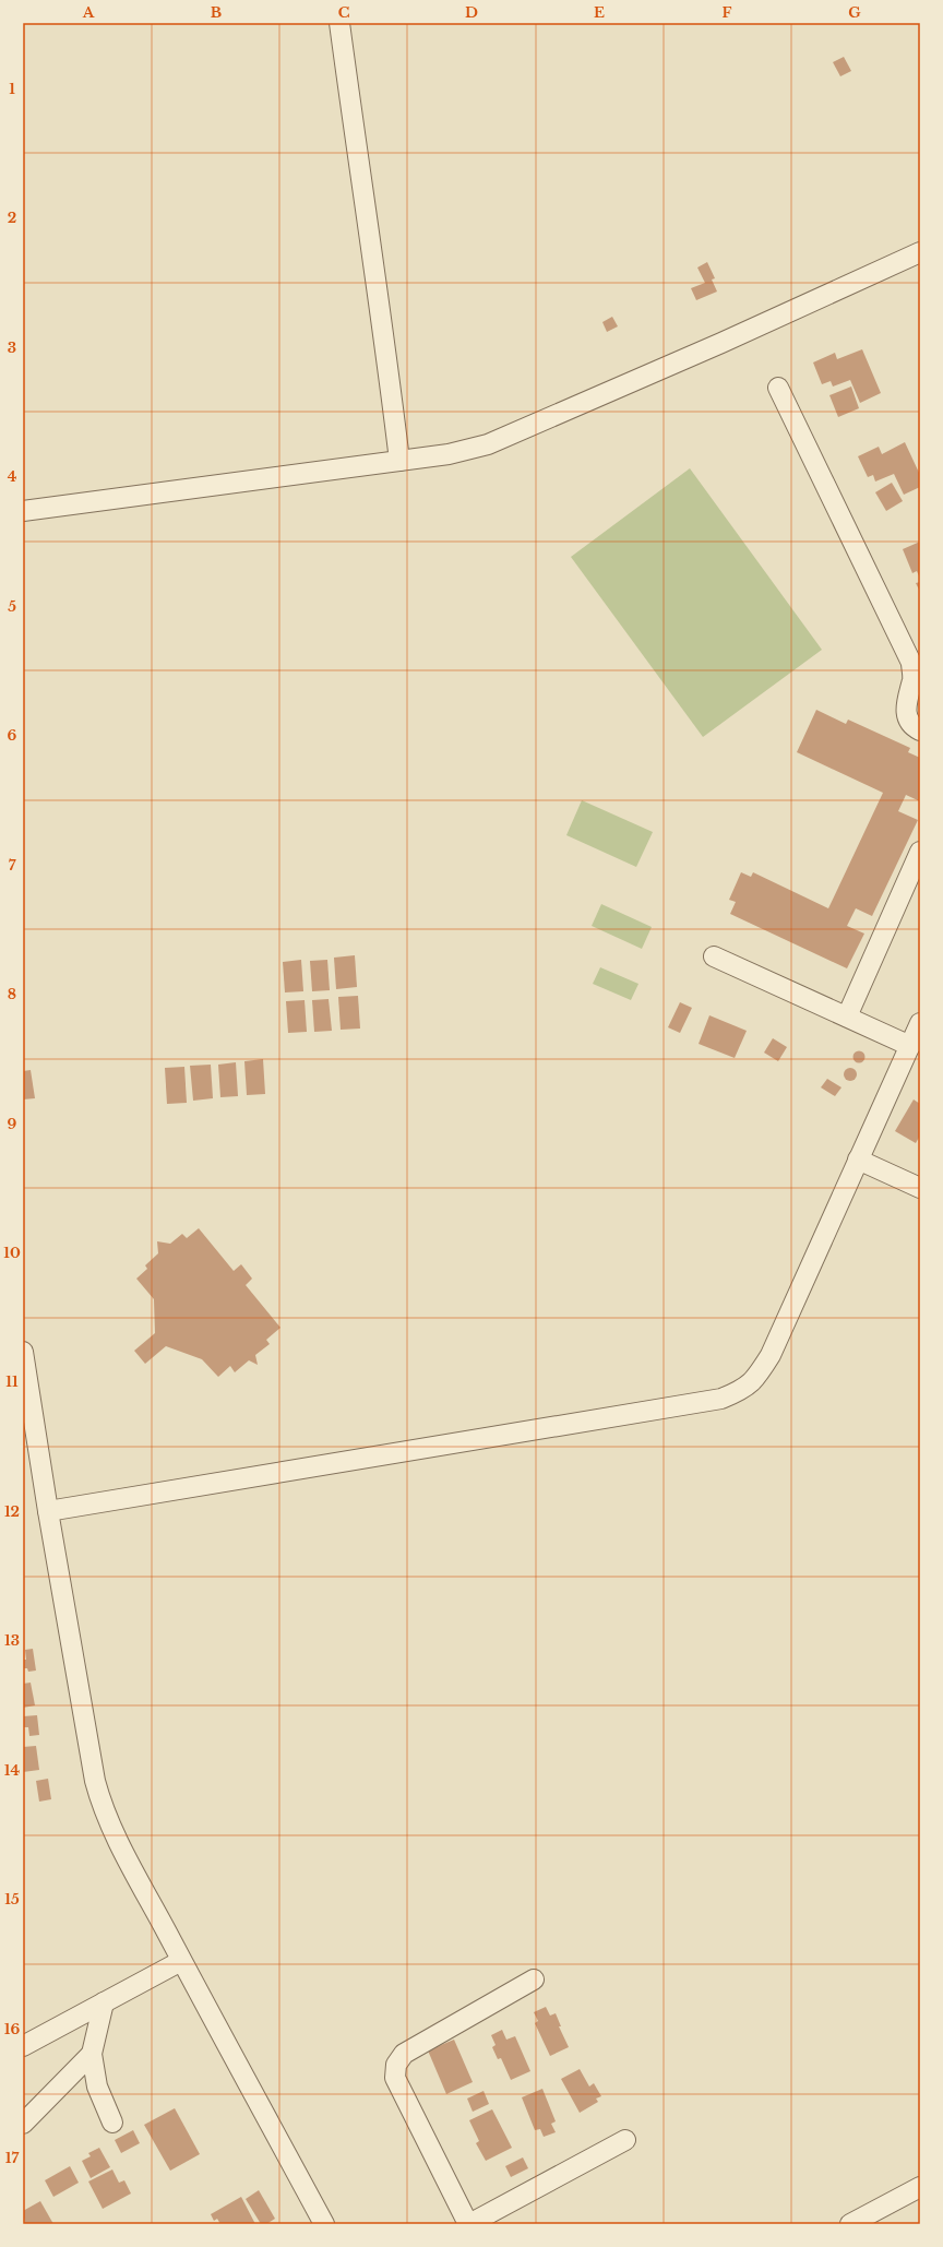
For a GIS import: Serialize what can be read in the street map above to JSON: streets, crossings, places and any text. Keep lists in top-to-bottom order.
{
  "grid": {
    "columns": [
      "A",
      "B",
      "C",
      "D",
      "E",
      "F",
      "G"
    ],
    "rows": [
      "1",
      "2",
      "3",
      "4",
      "5",
      "6",
      "7",
      "8",
      "9",
      "10",
      "11",
      "12",
      "13",
      "14",
      "15",
      "16",
      "17"
    ]
  }
}
